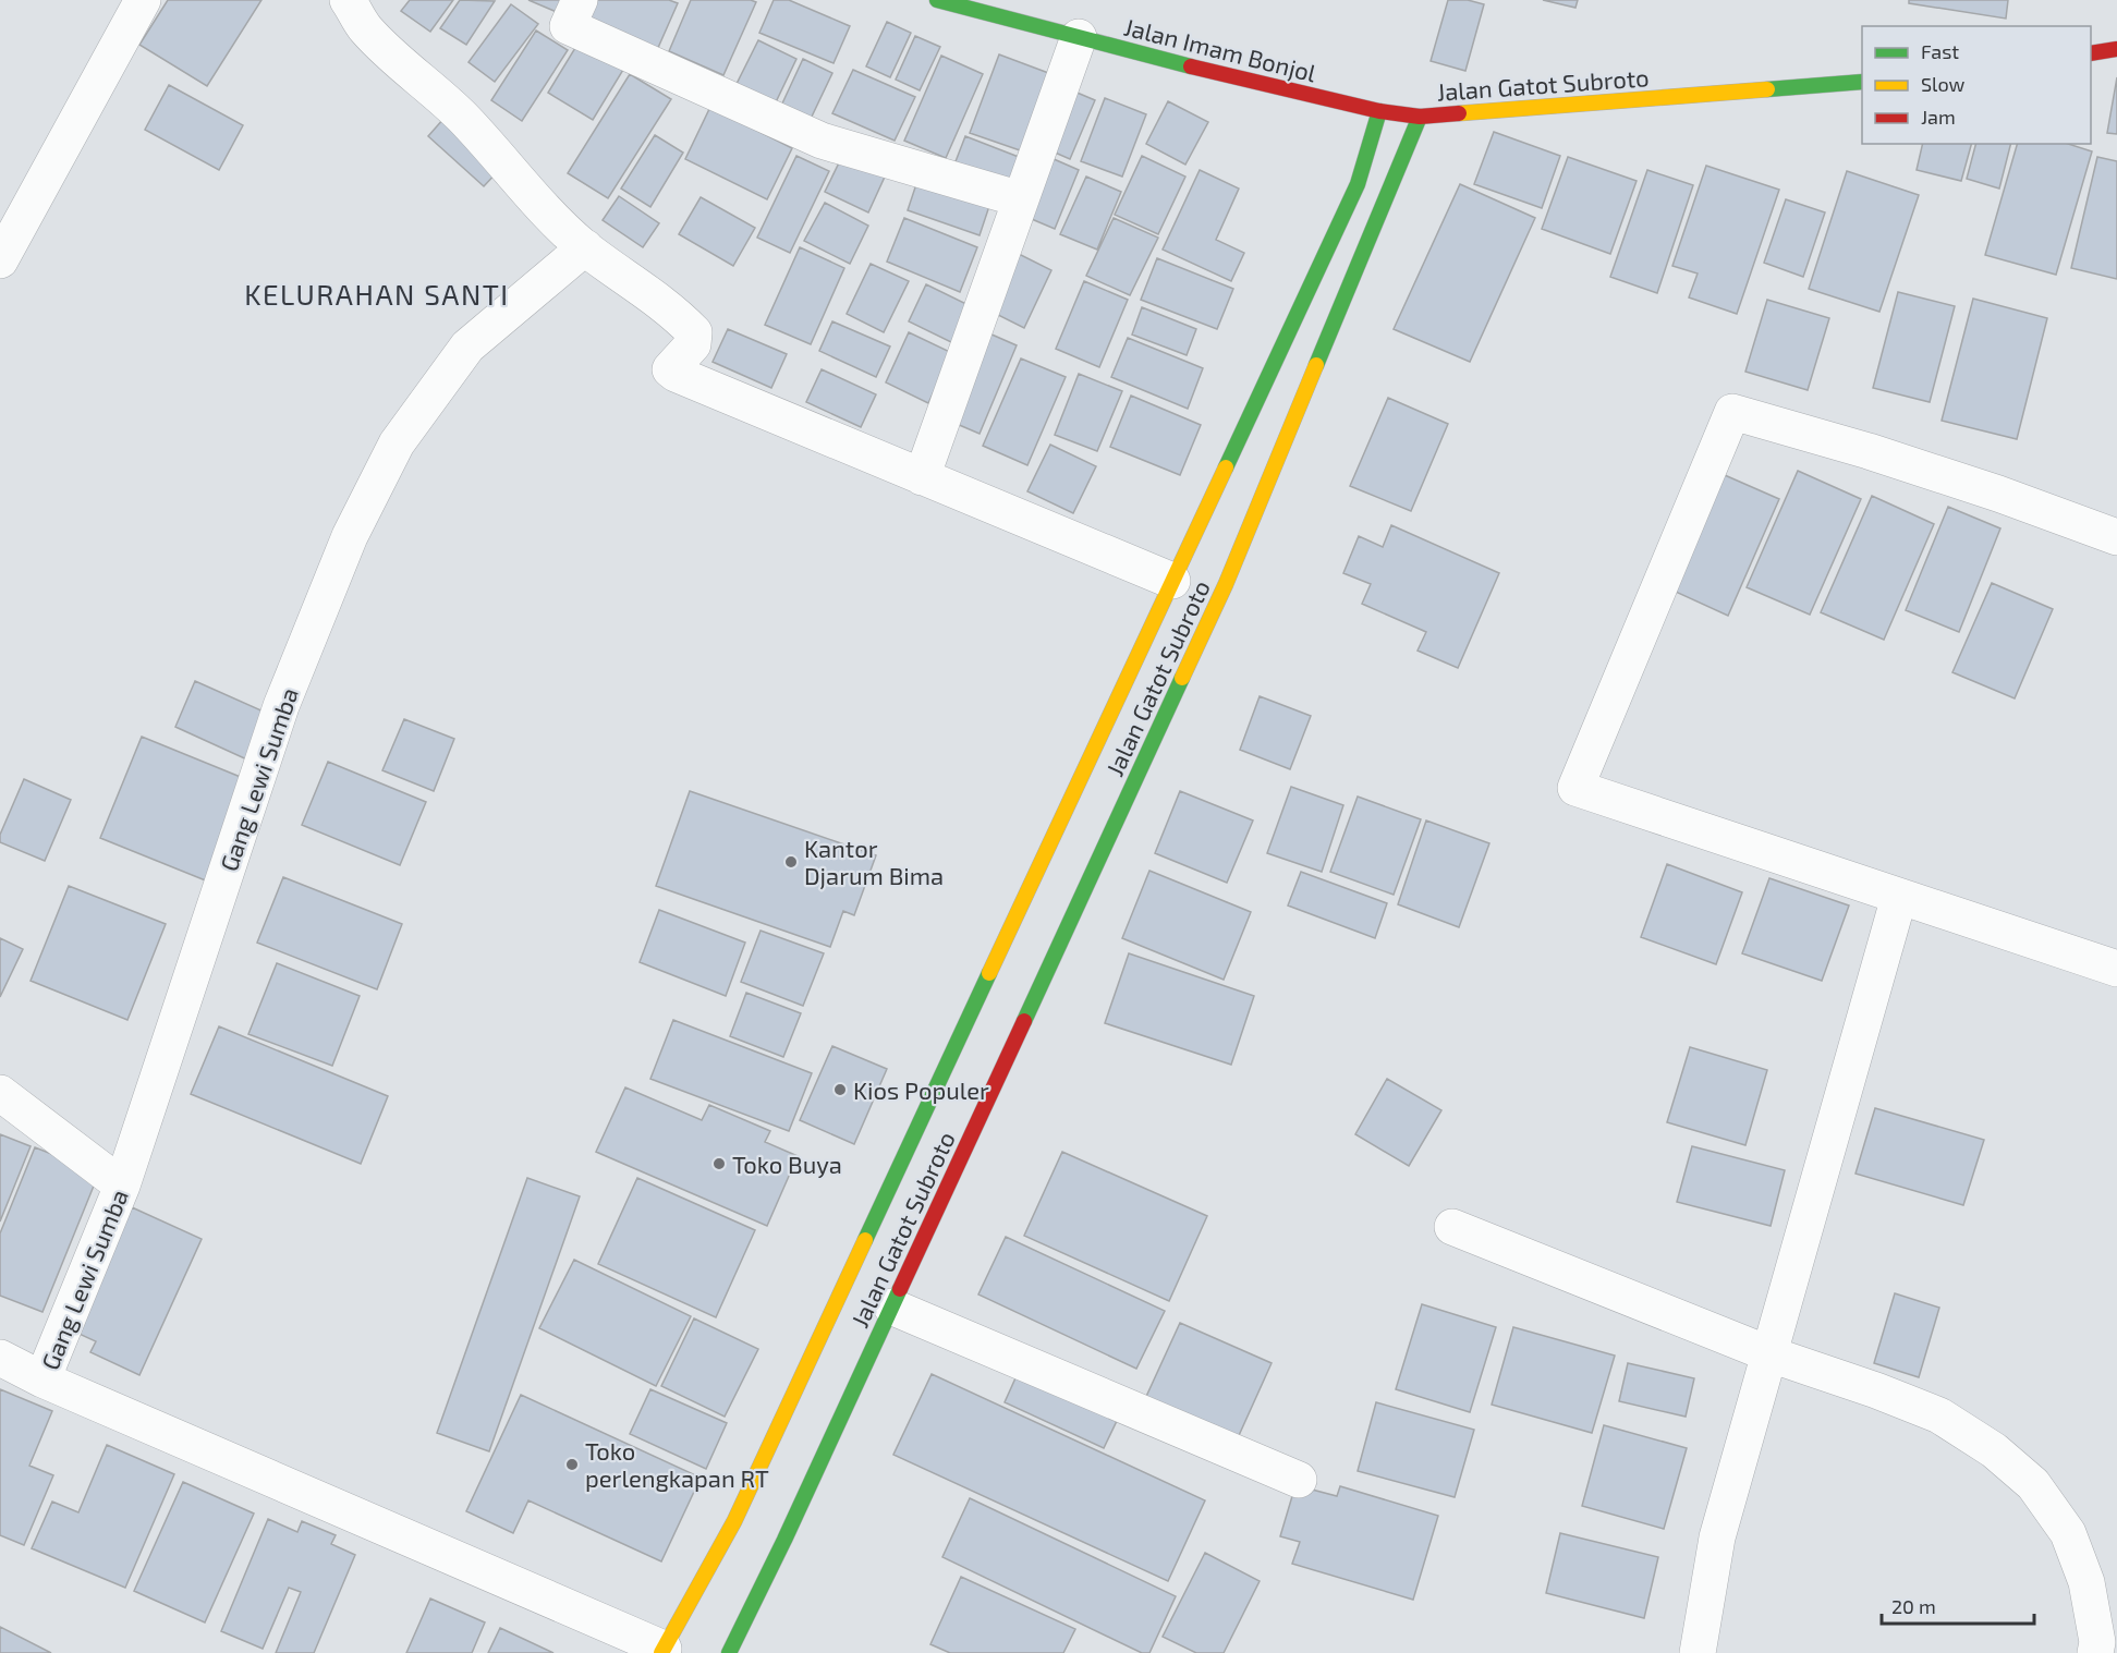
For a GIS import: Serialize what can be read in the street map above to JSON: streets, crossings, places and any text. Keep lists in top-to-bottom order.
{
  "streets": {
    "street": ["Jalan Imam Bonjol", "Jalan Gatot Subroto", "Gang Lewi Sumba"]
  },
  "crossings": [
    ["Jalan Imam Bonjol", "Jalan Gatot Subroto"]
  ],
  "districts": ["KELURAHAN SANTI"],
  "places": [
    "Kantor Djarum Bima",
    "Kios Populer",
    "Toko Buya",
    "Toko perlengkapan RT"
  ],
  "legend": ["Fast", "Slow", "Jam"],
  "scale_bar": "20 m"
}
